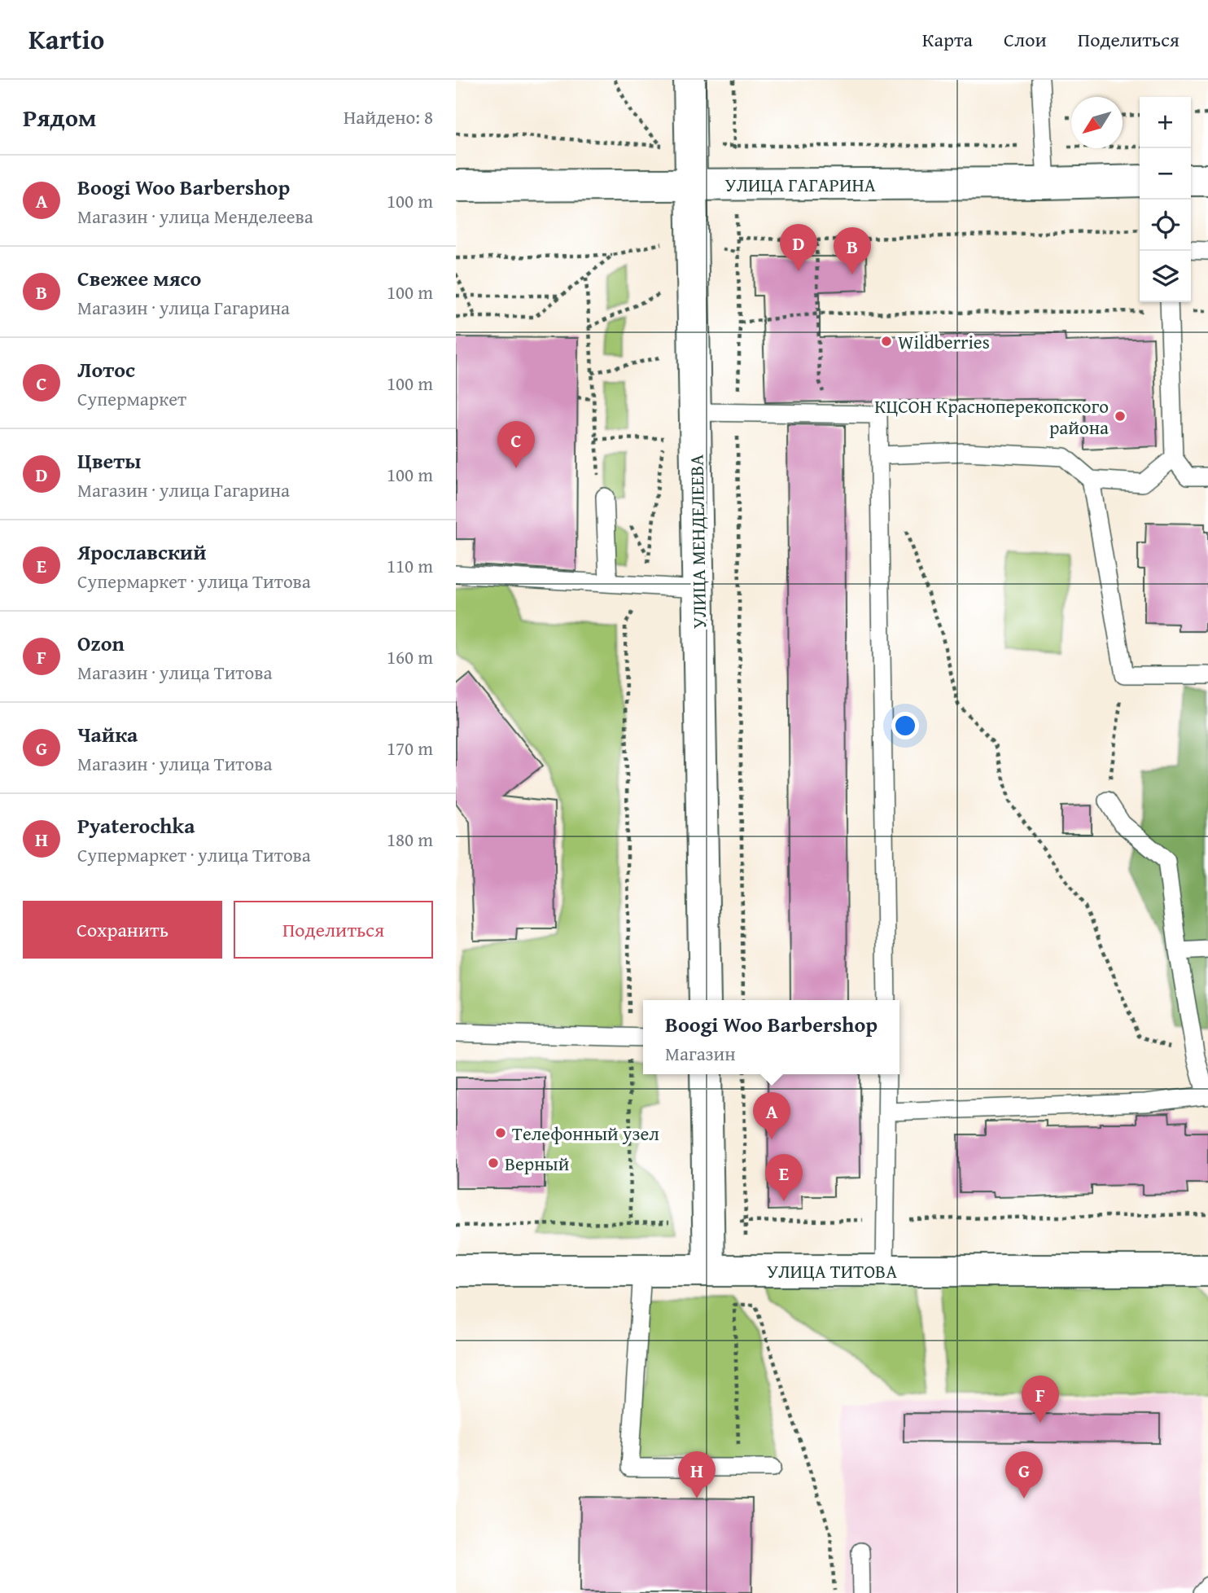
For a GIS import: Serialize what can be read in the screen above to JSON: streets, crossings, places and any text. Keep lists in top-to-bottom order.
{
  "streets": {
    "street": ["УЛИЦА ГАГАРИНА", "УЛИЦА МЕНДЕЛЕЕВА", "УЛИЦА ТИТОВА"]
  },
  "crossings": [
    ["УЛИЦА ГАГАРИНА", "УЛИЦА МЕНДЕЛЕЕВА"]
  ],
  "places": [
    "Wildberries",
    "КЦСОН Красноперекопского района",
    "Телефонный узел",
    "Верный"
  ],
  "north": "bottom left",
  "page": {
    "header": "Kartio",
    "nav": ["Карта", "Слои", "Поделиться"],
    "heading": ["Рядом", "Найдено: 8"],
    "map_buttons": ["+", "−"],
    "list": [
      {
        "mark": "A",
        "name": "Boogi Woo Barbershop",
        "note": "Магазин · улица Менделеева",
        "value": "100 m"
      },
      {
        "mark": "B",
        "name": "Свежее мясо",
        "note": "Магазин · улица Гагарина",
        "value": "100 m"
      },
      {
        "mark": "C",
        "name": "Лотос",
        "note": "Супермаркет",
        "value": "100 m"
      },
      {
        "mark": "D",
        "name": "Цветы",
        "note": "Магазин · улица Гагарина",
        "value": "100 m"
      },
      {
        "mark": "E",
        "name": "Ярославский",
        "note": "Супермаркет · улица Титова",
        "value": "110 m"
      },
      {
        "mark": "F",
        "name": "Ozon",
        "note": "Магазин · улица Титова",
        "value": "160 m"
      },
      {
        "mark": "G",
        "name": "Чайка",
        "note": "Магазин · улица Титова",
        "value": "170 m"
      },
      {
        "mark": "H",
        "name": "Pyaterochka",
        "note": "Супермаркет · улица Титова",
        "value": "180 m"
      }
    ],
    "pins": [
      "D",
      "B",
      "C",
      "A",
      "E",
      "F",
      "G",
      "H"
    ],
    "buttons": ["Сохранить", "Поделиться"],
    "popup": ["Boogi Woo Barbershop", "Магазин"]
  }
}
